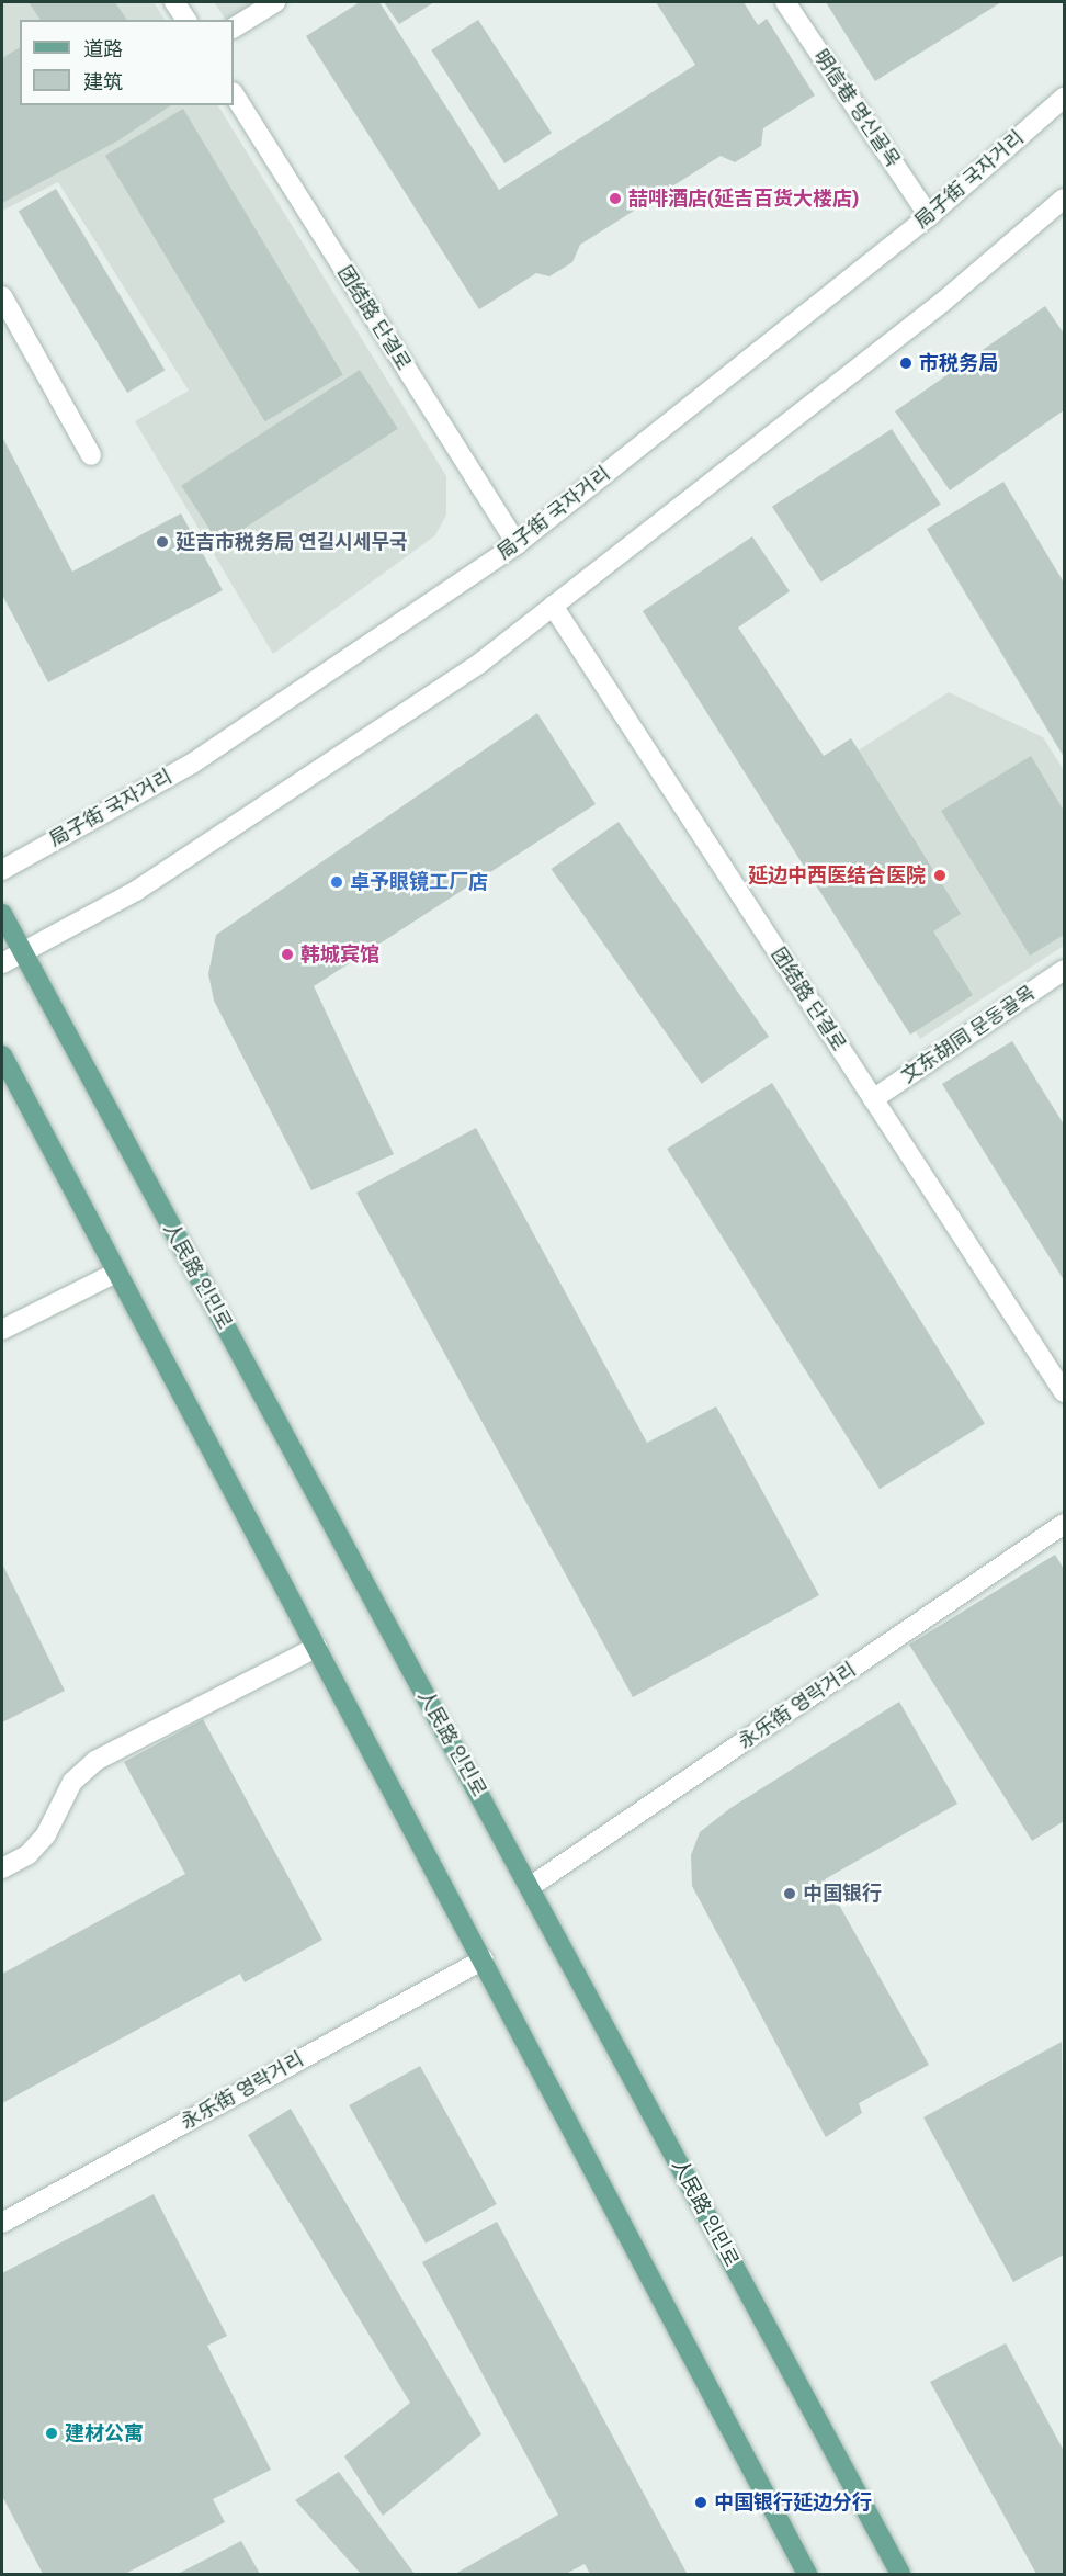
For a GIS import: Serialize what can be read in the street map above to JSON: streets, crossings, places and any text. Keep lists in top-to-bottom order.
{
  "streets": {
    "main road": ["人民路 인민로"],
    "street": [
      "明信巷 명신골목",
      "局子街 국자거리",
      "团结路 단결로",
      "文东胡同 문동골목",
      "永乐街 영락거리"
    ]
  },
  "crossings": [
    ["明信巷 명신골목", "局子街 국자거리"],
    ["局子街 국자거리", "团结路 단결로"],
    ["团结路 단결로", "文东胡同 문동골목"],
    ["人民路 인민로", "永乐街 영락거리"]
  ],
  "places": [
    "喆啡酒店(延吉百货大楼店)",
    "市税务局",
    "延吉市税务局 연길시세무국",
    "延边中西医结合医院",
    "卓予眼镜工厂店",
    "韩城宾馆",
    "中国银行",
    "建材公寓",
    "中国银行延边分行"
  ],
  "legend": ["道路", "建筑"]
}
